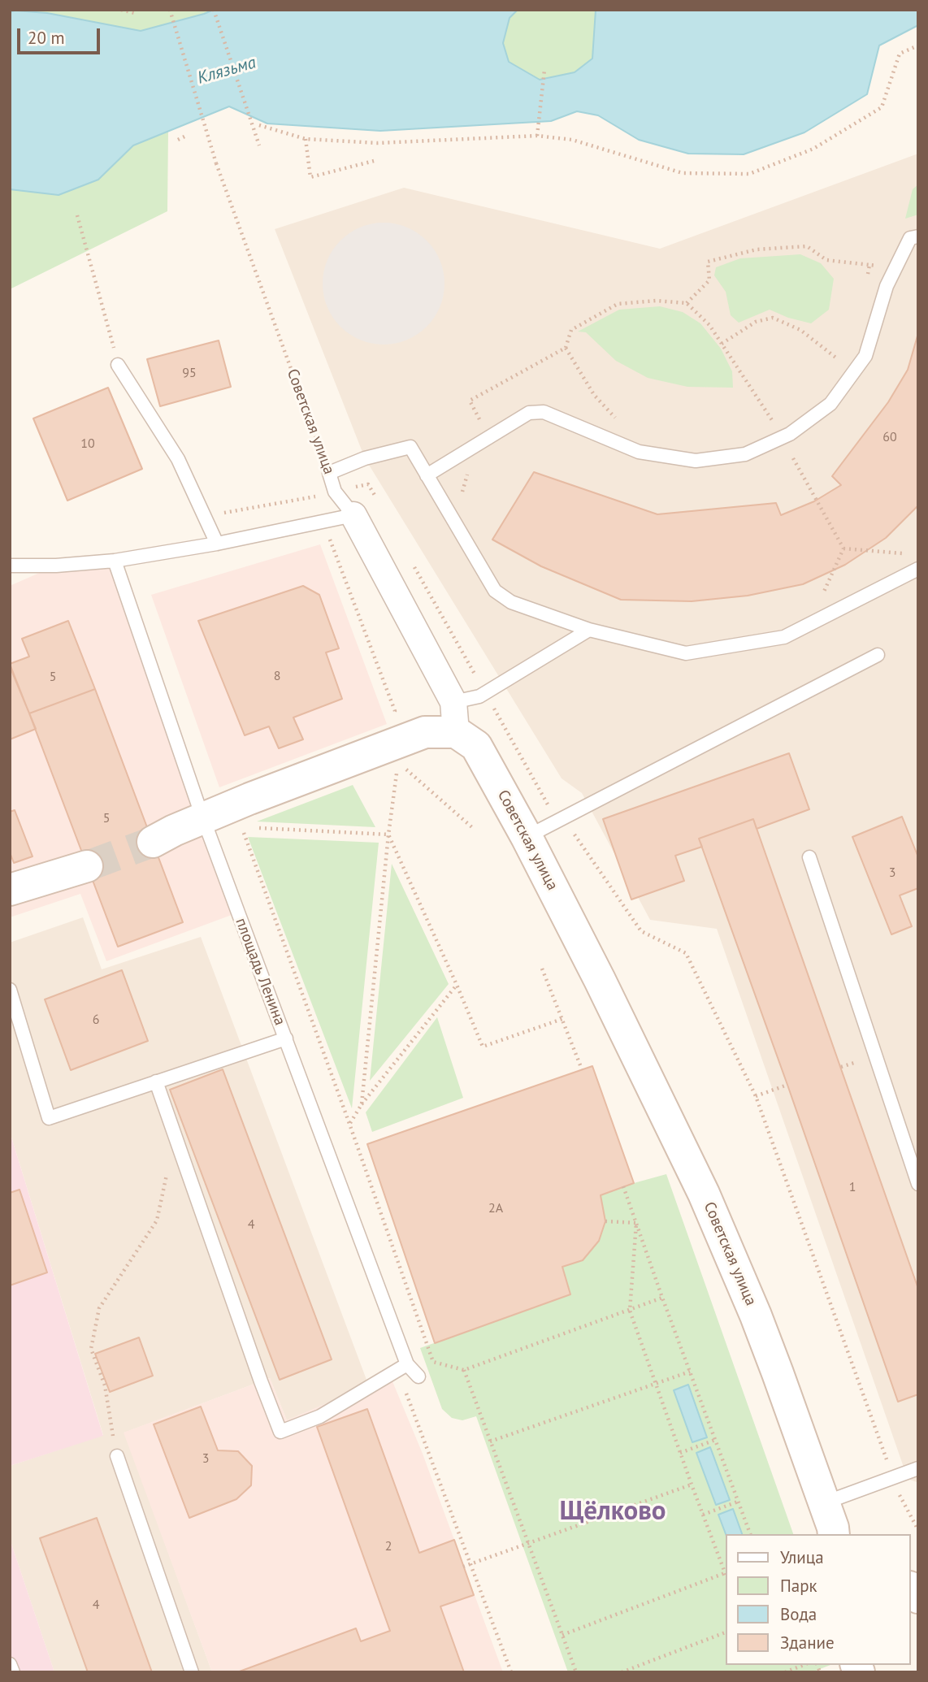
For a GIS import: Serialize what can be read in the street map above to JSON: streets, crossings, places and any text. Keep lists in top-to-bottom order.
{
  "streets": {
    "street": ["Советская улица"],
    "lane": ["площадь Ленина"]
  },
  "districts": ["Щёлково"],
  "water": ["Клязьма"],
  "house_numbers": [
    "95",
    "60",
    "10",
    "8",
    "5",
    "5",
    "3",
    "6",
    "1",
    "2А",
    "4",
    "3",
    "2",
    "4"
  ],
  "legend": [
    "Улица",
    "Парк",
    "Вода",
    "Здание"
  ],
  "scale_bar": "20 m"
}
